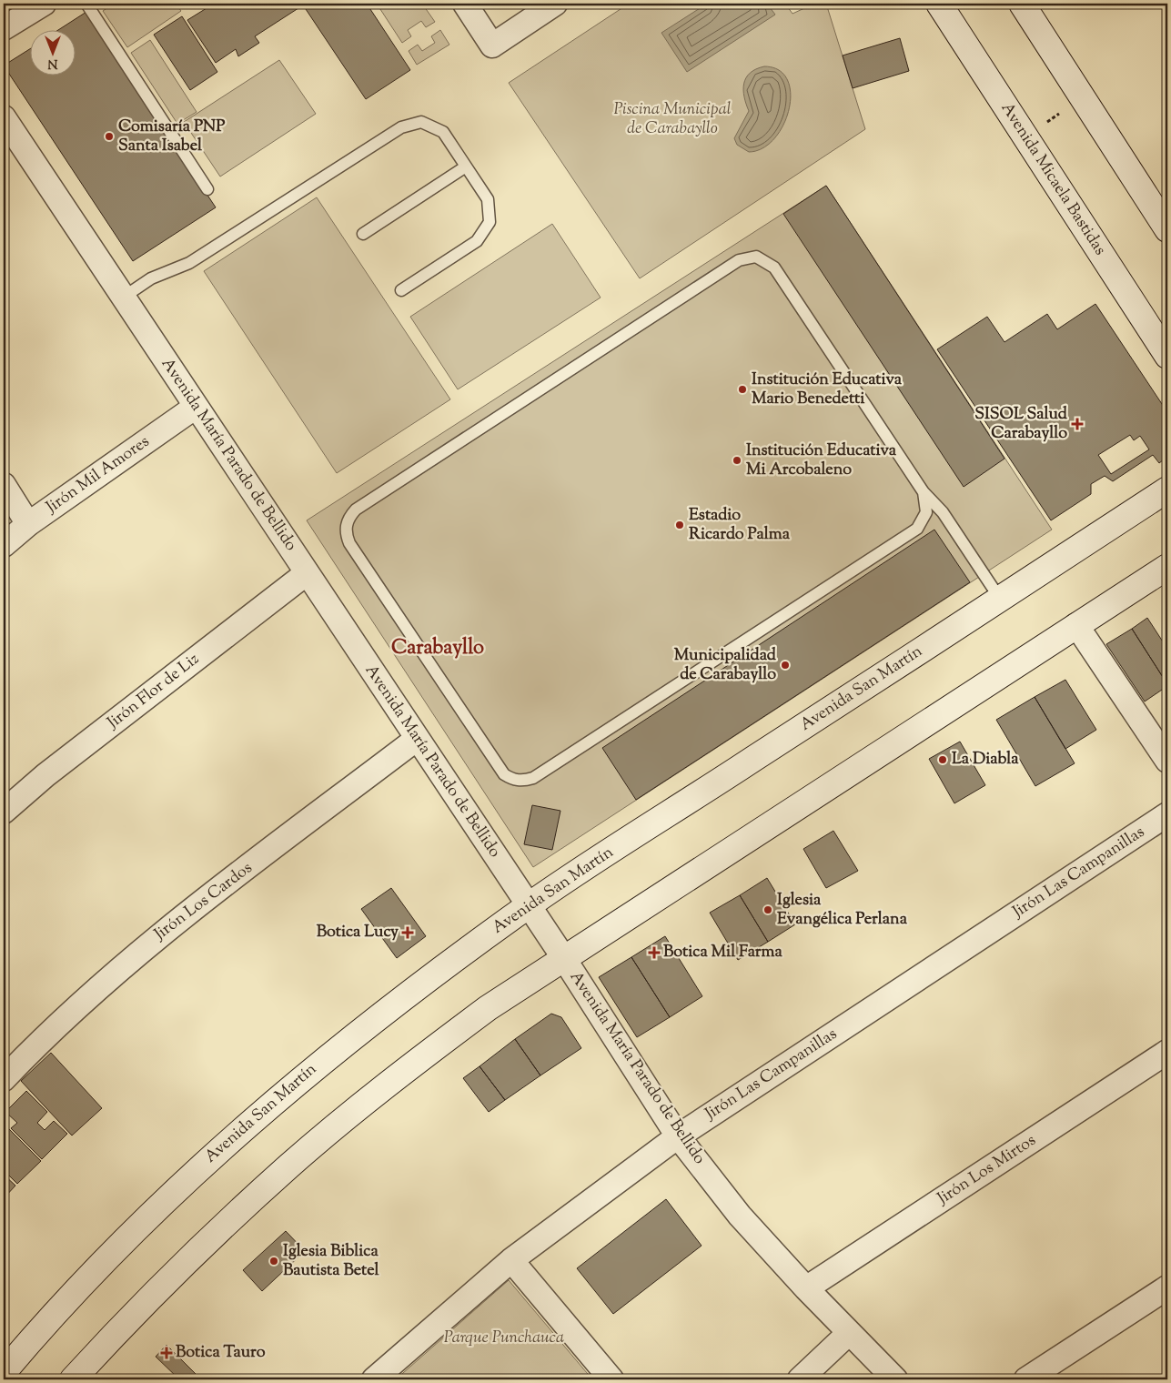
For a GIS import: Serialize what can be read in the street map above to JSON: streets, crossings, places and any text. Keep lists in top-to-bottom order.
{
  "streets": {
    "main road": ["Avenida Micaela Bastidas", "Avenida San Martín"],
    "street": [
      "Avenida María Parado de Bellido",
      "Jirón Mil Amores",
      "Jirón Flor de Liz",
      "Jirón Las Campanillas",
      "Jirón Los Cardos",
      "Jirón Los Mirtos"
    ]
  },
  "crossings": [
    ["Avenida María Parado de Bellido", "Jirón Mil Amores"],
    ["Avenida María Parado de Bellido", "Avenida San Martín"],
    ["Avenida María Parado de Bellido", "Jirón Flor de Liz"],
    ["Avenida María Parado de Bellido", "Jirón Las Campanillas"],
    ["Avenida María Parado de Bellido", "Jirón Los Cardos"],
    ["Avenida María Parado de Bellido", "Jirón Los Mirtos"]
  ],
  "districts": ["Carabayllo"],
  "parks": ["Piscina Municipal de Carabayllo", "Parque Punchauca"],
  "places": {
    "other": [
      "Comisaría PNP Santa Isabel",
      "Institución Educativa Mario Benedetti",
      "Institución Educativa Mi Arcobaleno",
      "Estadio Ricardo Palma",
      "Municipalidad de Carabayllo",
      "La Diabla",
      "Iglesia Evangélica Perlana",
      "Iglesia Biblica Bautista Betel"
    ],
    "health": [
      "SISOL Salud Carabayllo",
      "Botica Lucy",
      "Botica Mil Farma",
      "Botica Tauro"
    ]
  },
  "north": "bottom"
}
